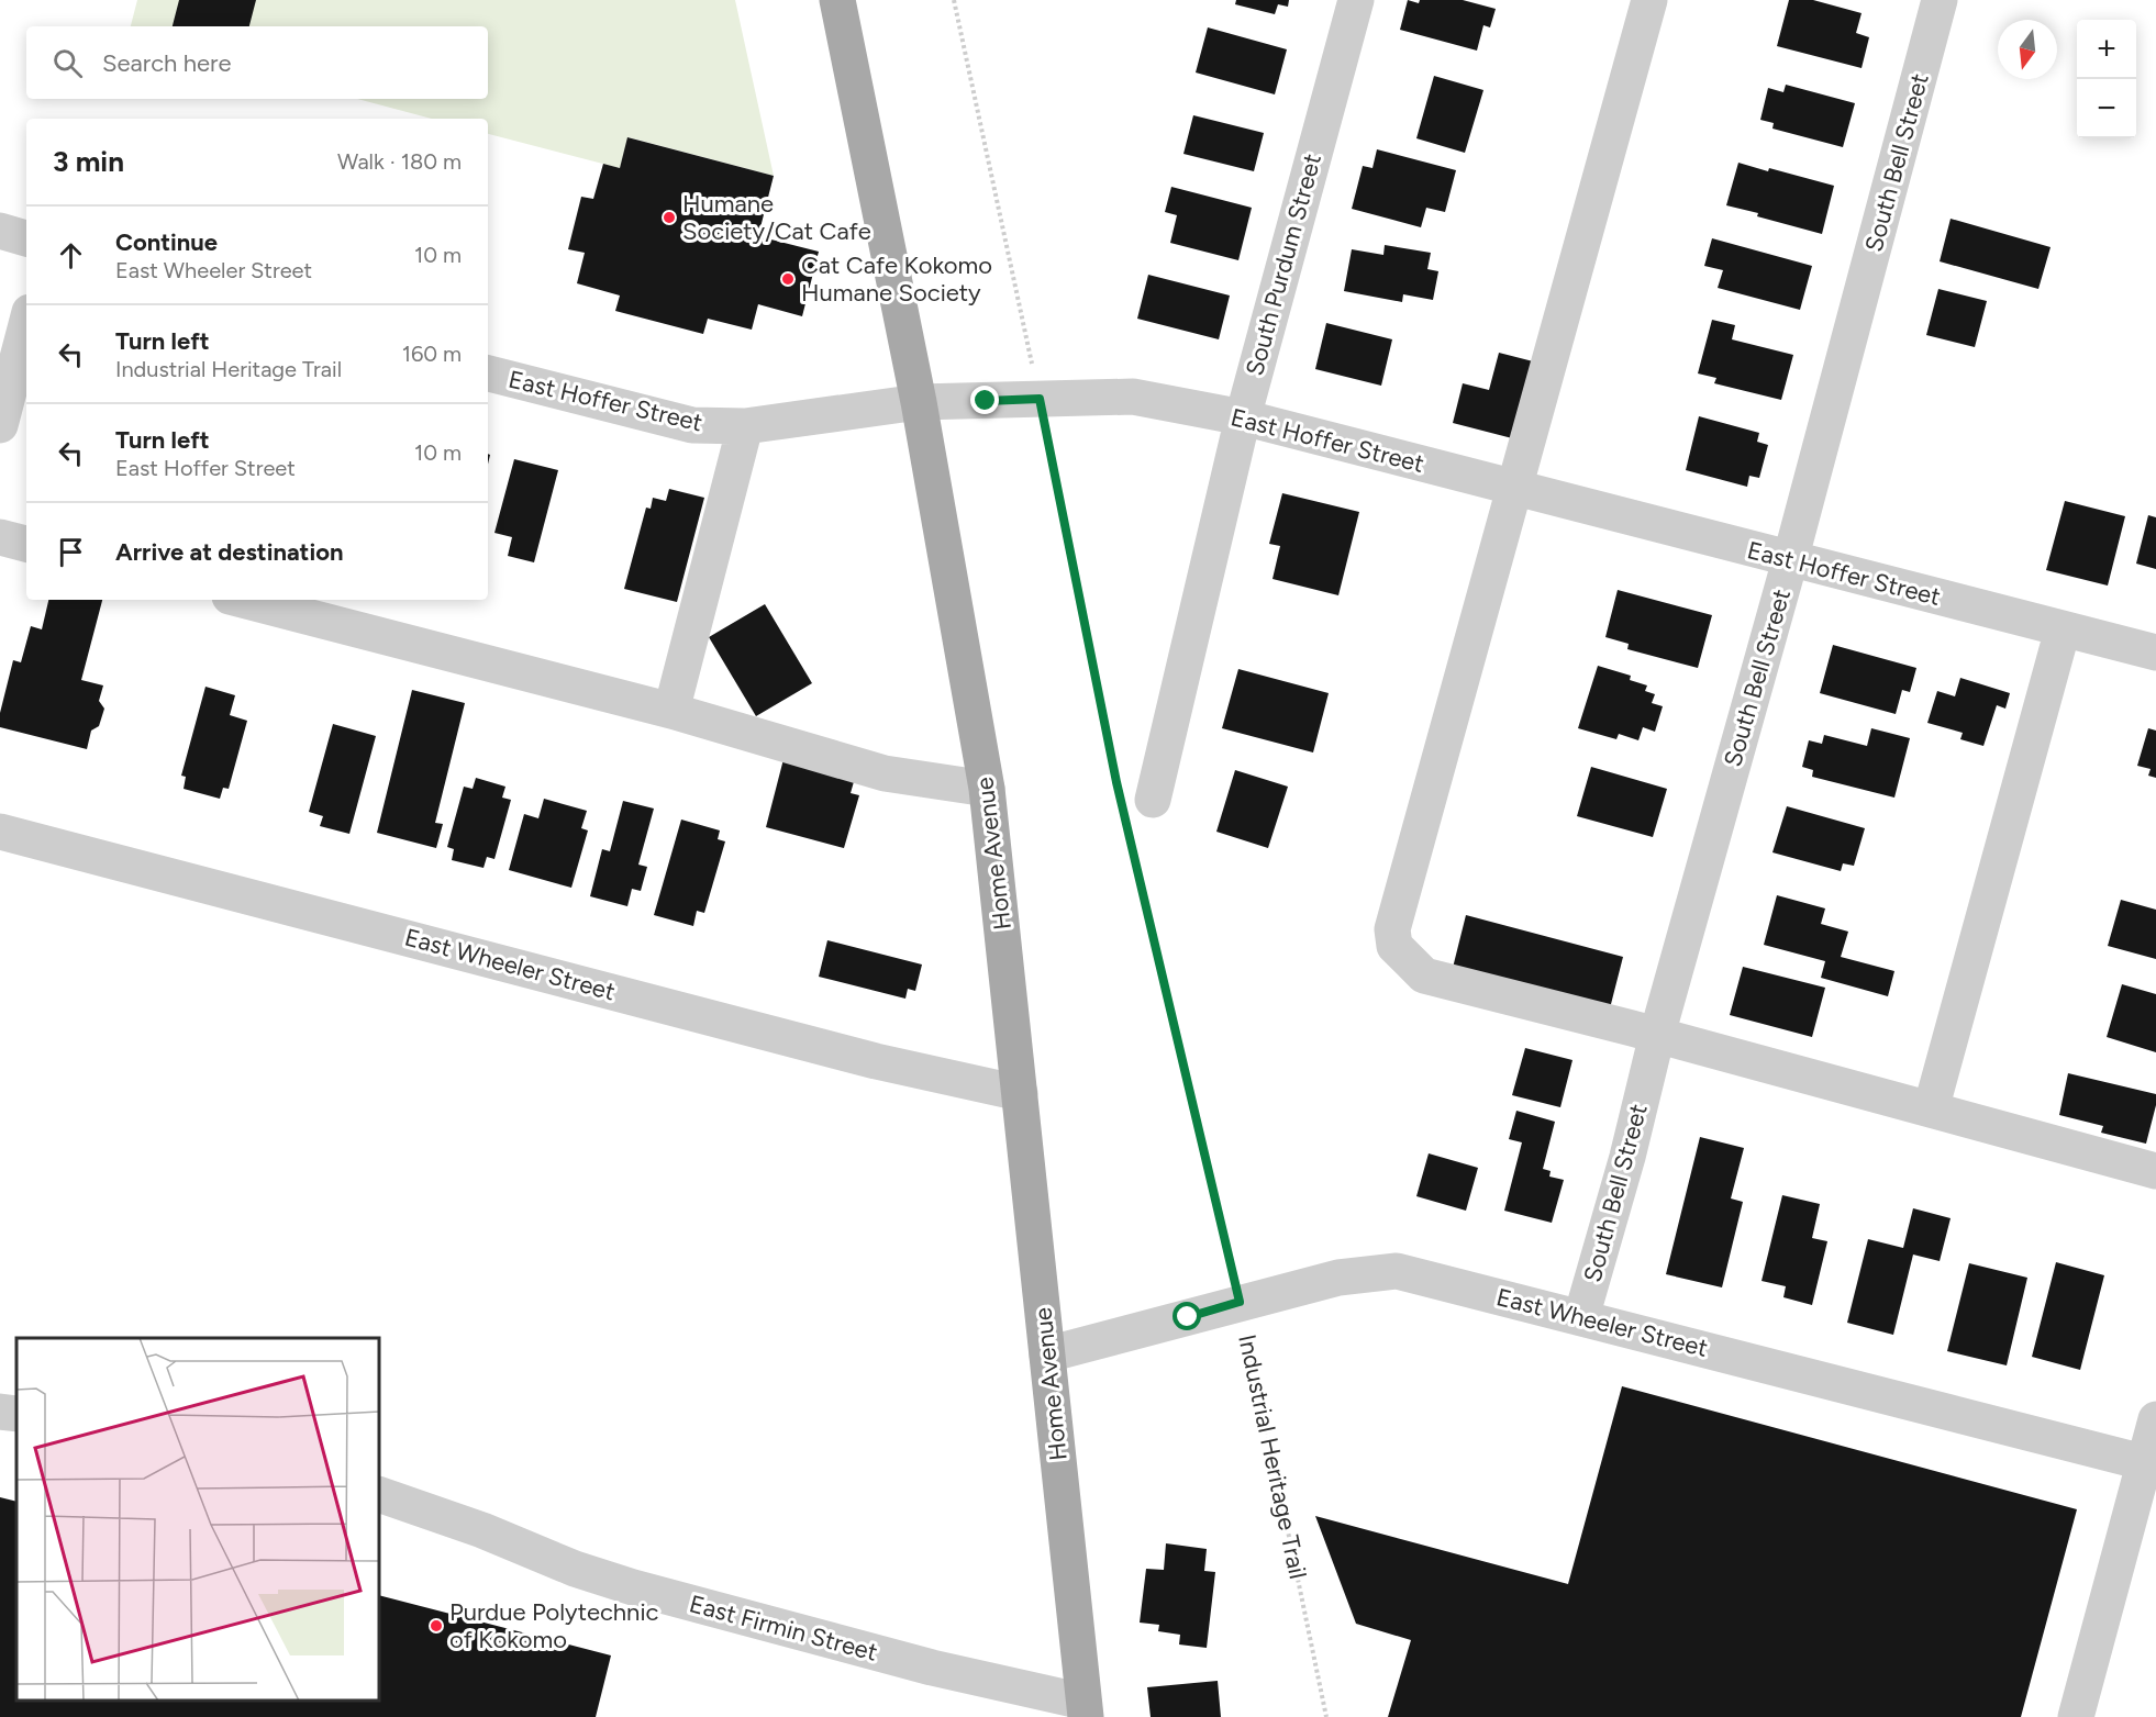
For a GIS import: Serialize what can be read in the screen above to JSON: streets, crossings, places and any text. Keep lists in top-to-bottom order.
{
  "streets": {
    "main road": ["Home Avenue"],
    "street": [
      "South Bell Street",
      "South Purdum Street",
      "East Hoffer Street",
      "East Wheeler Street",
      "East Firmin Street"
    ],
    "path": ["Industrial Heritage Trail"]
  },
  "crossings": [
    ["South Bell Street", "East Hoffer Street"],
    ["South Bell Street", "East Wheeler Street"],
    ["South Purdum Street", "East Hoffer Street"],
    ["South Purdum Street", "Industrial Heritage Trail"],
    ["East Hoffer Street", "Home Avenue"],
    ["East Hoffer Street", "Industrial Heritage Trail"],
    ["Home Avenue", "East Wheeler Street"],
    ["Home Avenue", "East Firmin Street"],
    ["East Wheeler Street", "Industrial Heritage Trail"]
  ],
  "places": ["Humane Society/Cat Cafe", "Cat Cafe Kokomo Humane Society", "Purdue Polytechnic of Kokomo"],
  "north": "bottom",
  "page": {
    "map_buttons": ["+", "−"],
    "search": "Search here",
    "heading": ["3 min", "Walk · 180 m"],
    "list": [
      ["Continue", "East Wheeler Street", "10 m"],
      ["Turn left", "Industrial Heritage Trail", "160 m"],
      ["Turn left", "East Hoffer Street", "10 m"],
      "Arrive at destination"
    ]
  }
}
